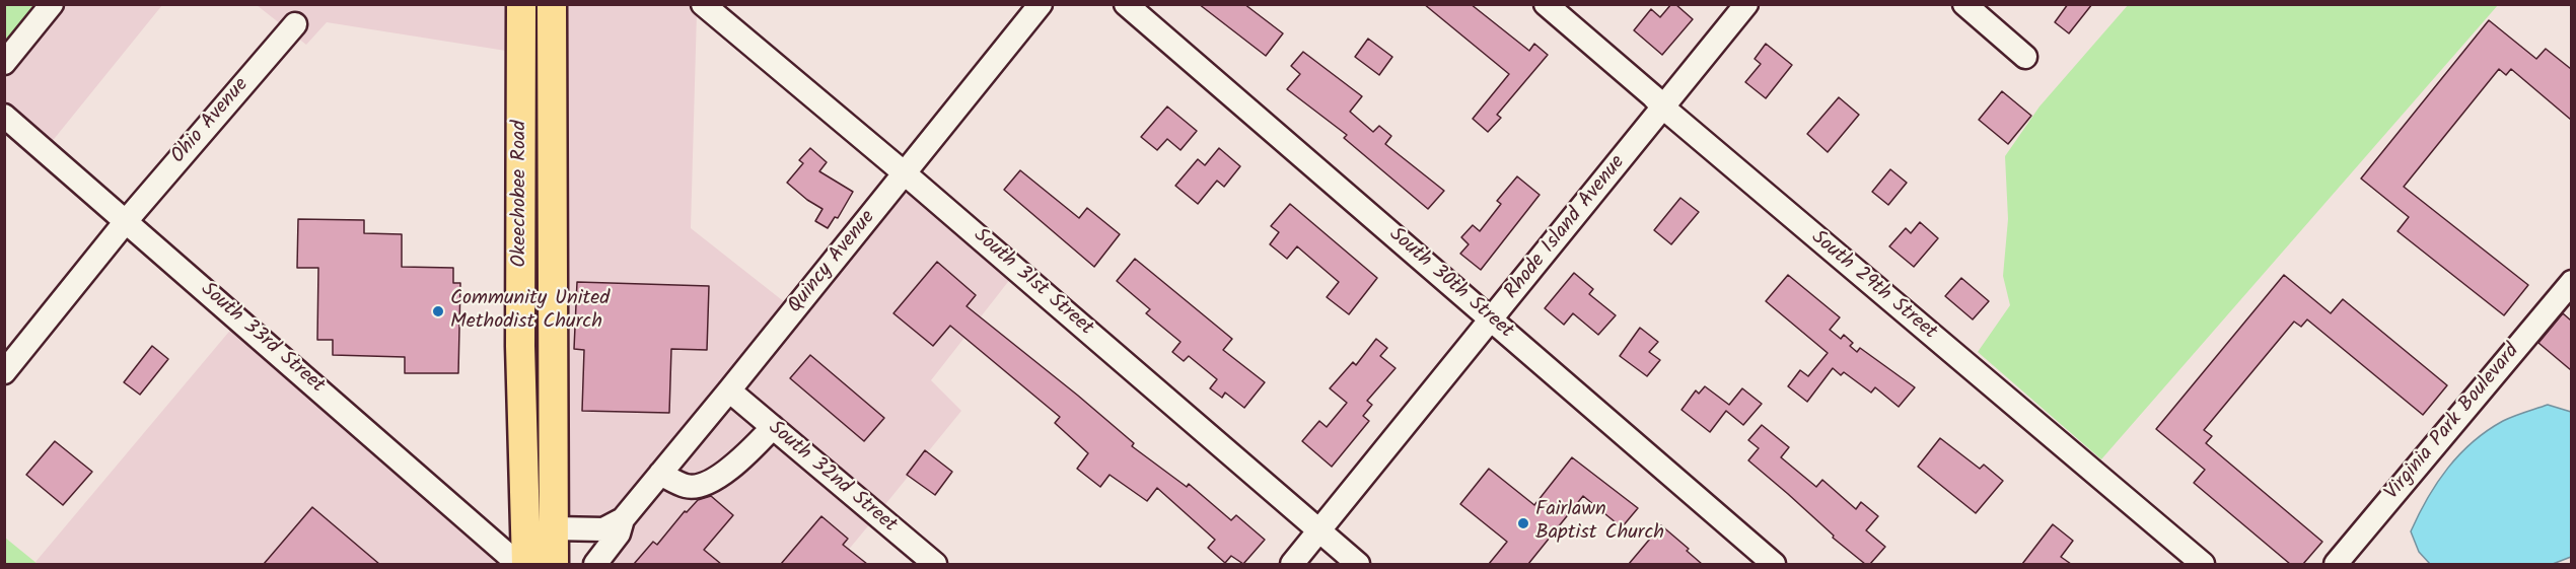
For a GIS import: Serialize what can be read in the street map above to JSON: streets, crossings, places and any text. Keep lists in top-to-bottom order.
{
  "streets": {
    "main road": ["Okeechobee Road"],
    "street": [
      "Ohio Avenue",
      "Rhode Island Avenue",
      "Quincy Avenue",
      "South 31st Street",
      "South 30th Street",
      "South 29th Street",
      "South 33rd Street",
      "Virginia Park Boulevard",
      "South 32nd Street"
    ]
  },
  "crossings": [
    ["Ohio Avenue", "South 33rd Street"],
    ["Rhode Island Avenue", "South 31st Street"],
    ["Rhode Island Avenue", "South 30th Street"],
    ["Rhode Island Avenue", "South 29th Street"],
    ["Quincy Avenue", "South 31st Street"],
    ["Quincy Avenue", "South 32nd Street"]
  ],
  "places": ["Community United Methodist Church", "Fairlawn Baptist Church"]
}
